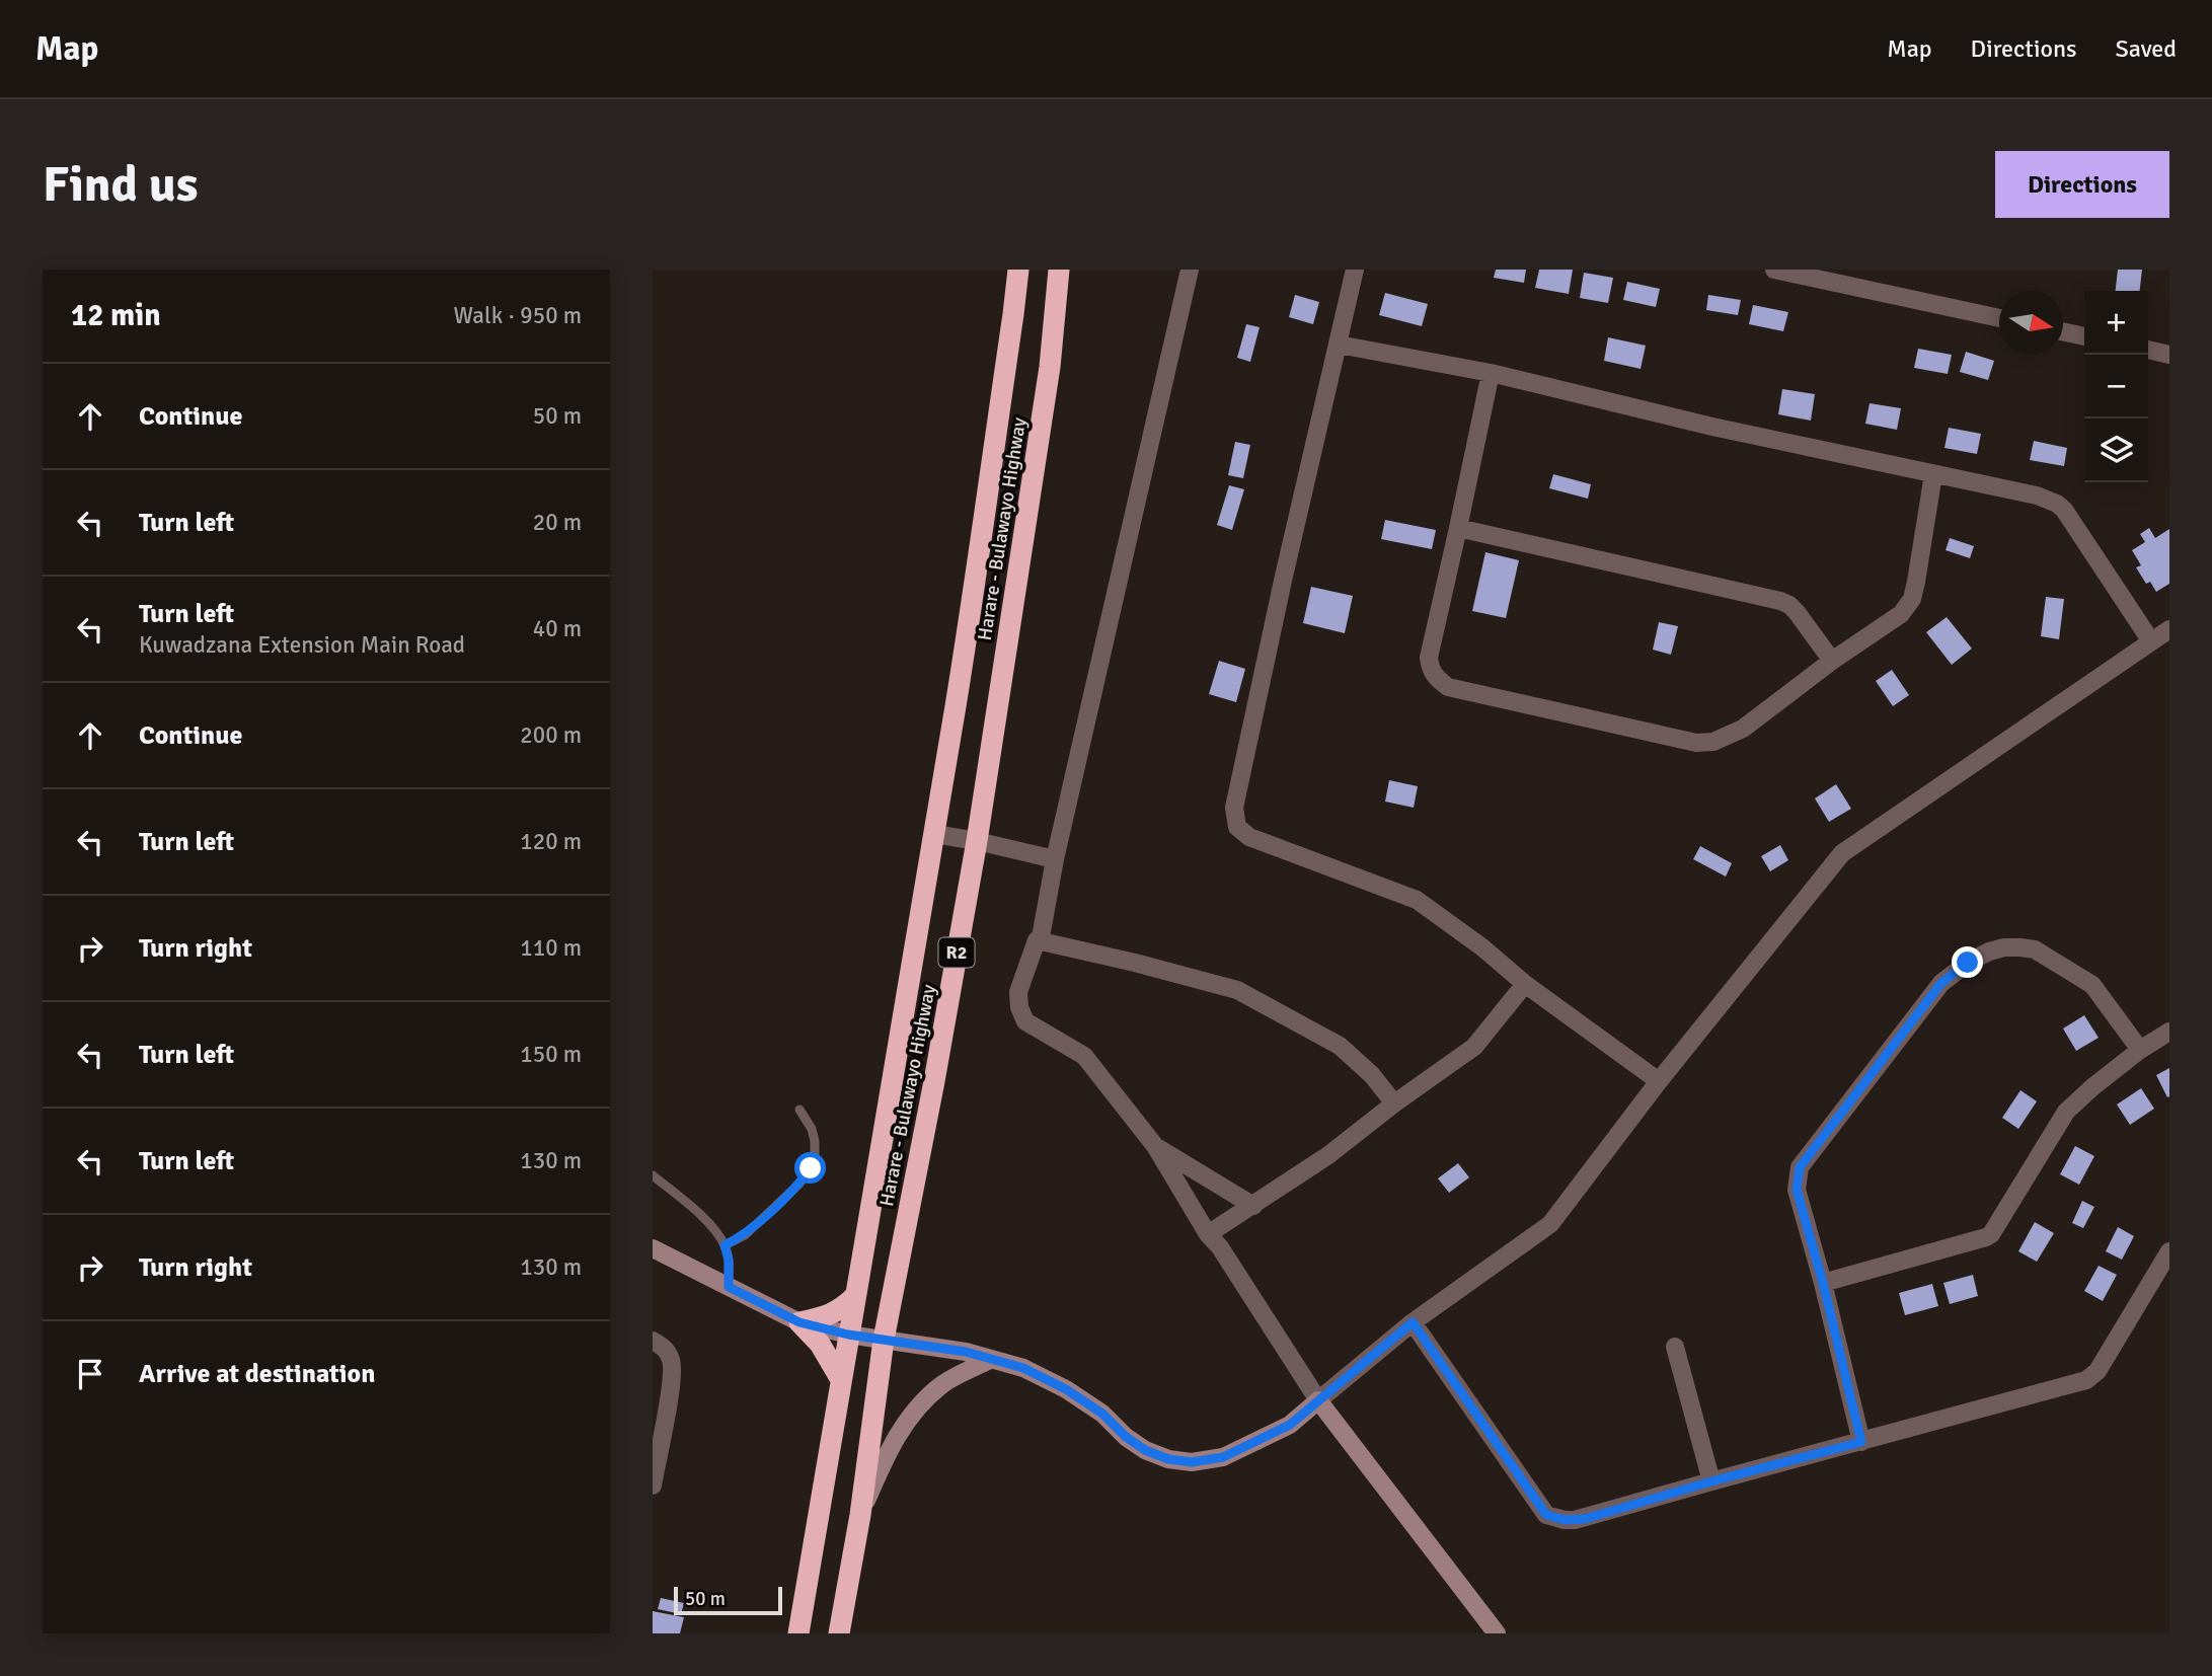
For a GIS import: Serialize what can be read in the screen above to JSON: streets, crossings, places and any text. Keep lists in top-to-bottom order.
{
  "streets": {
    "highway": ["Harare - Bulawayo Highway", "R2"]
  },
  "scale_bar": "50 m",
  "north": "right",
  "page": {
    "header": "Map",
    "nav": ["Map", "Directions", "Saved"],
    "buttons": "Directions",
    "title": "Find us",
    "heading": ["12 min", "Walk · 950 m"],
    "map_buttons": ["+", "−"],
    "list": [
      ["Continue", "50 m"],
      ["Turn left", "20 m"],
      ["Turn left", "Kuwadzana Extension Main Road", "40 m"],
      ["Continue", "200 m"],
      ["Turn left", "120 m"],
      ["Turn right", "110 m"],
      ["Turn left", "150 m"],
      ["Turn left", "130 m"],
      ["Turn right", "130 m"],
      "Arrive at destination"
    ],
    "scale": "50 m"
  }
}
